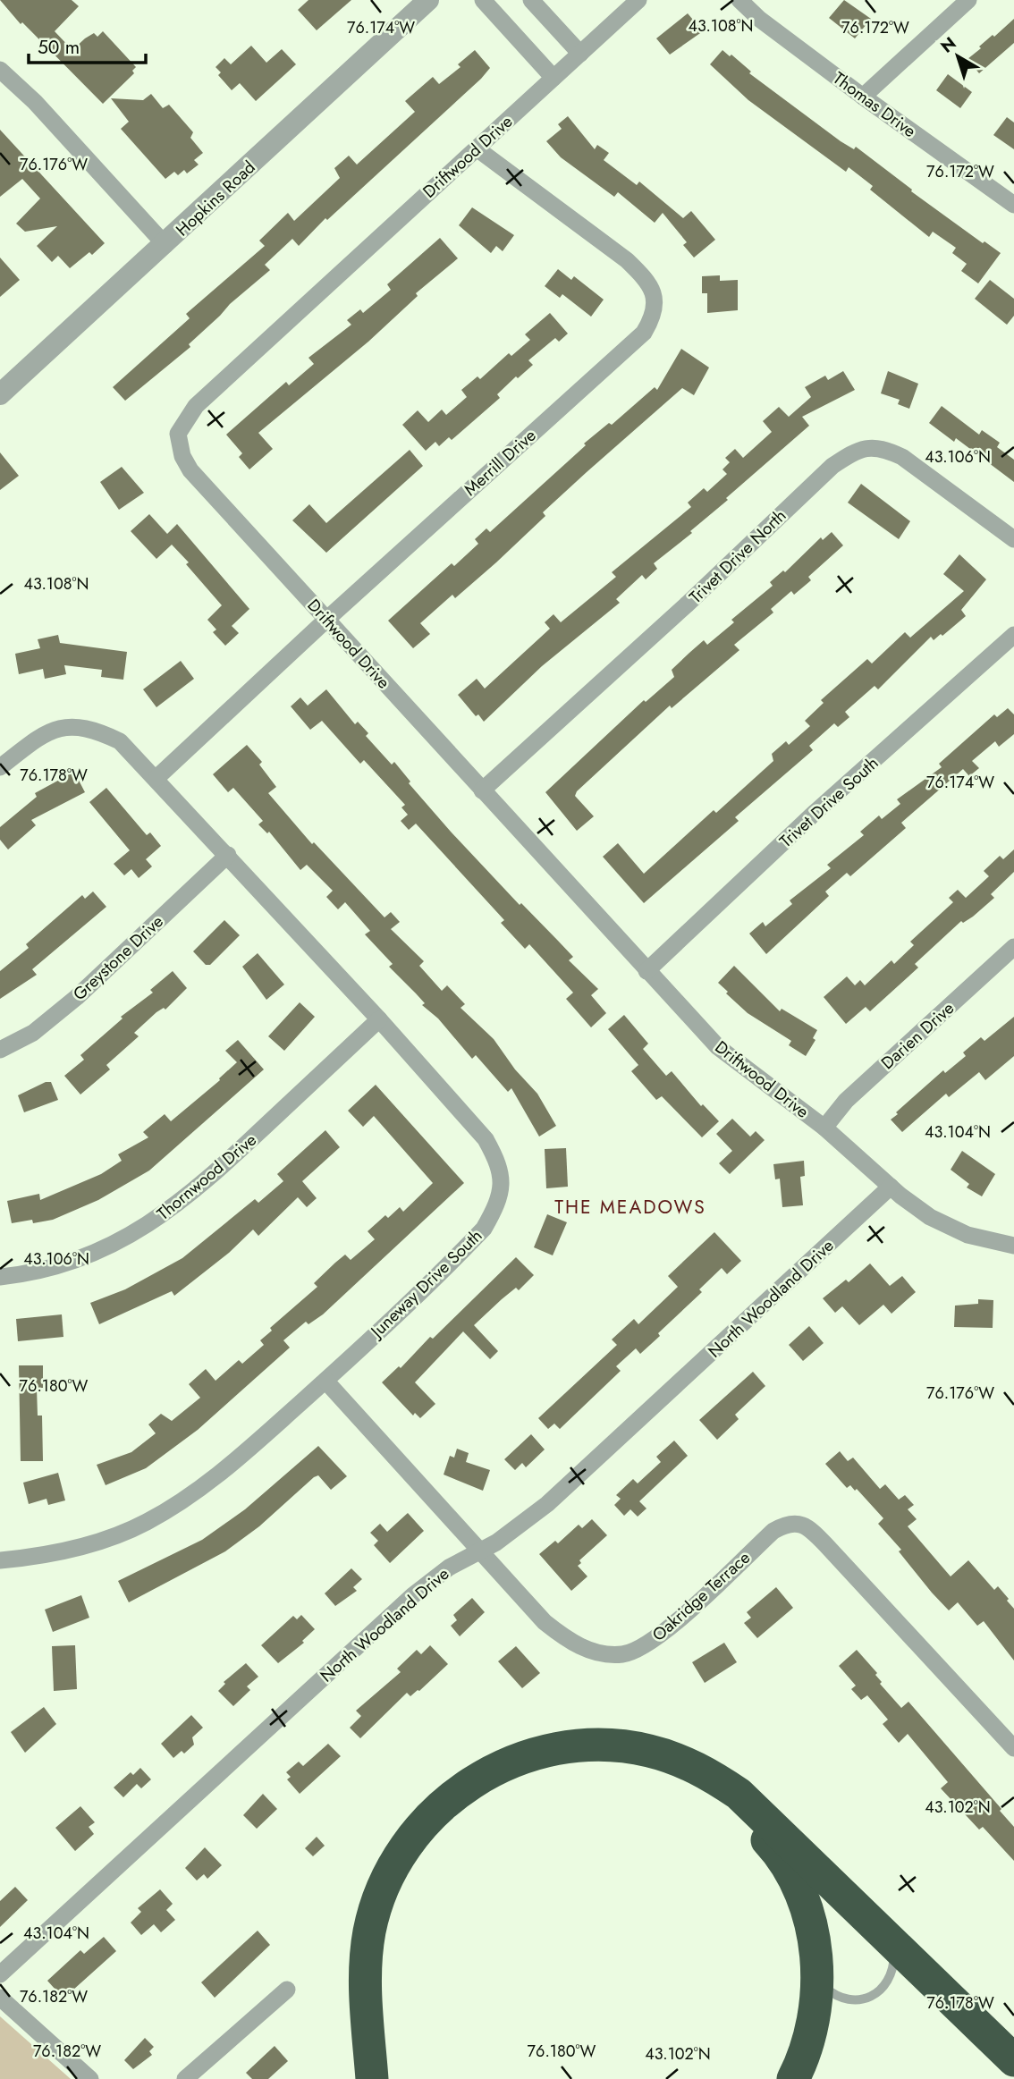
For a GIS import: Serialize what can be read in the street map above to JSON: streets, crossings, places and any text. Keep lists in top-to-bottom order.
{
  "streets": {
    "street": [
      "Thomas Drive",
      "Driftwood Drive",
      "Hopkins Road",
      "Merrill Drive",
      "Trivet Drive North",
      "Trivet Drive South",
      "Greystone Drive",
      "Darien Drive",
      "Thornwood Drive",
      "Juneway Drive South",
      "North Woodland Drive",
      "Oakridge Terrace"
    ]
  },
  "crossings": [
    ["Driftwood Drive", "Merrill Drive"],
    ["Driftwood Drive", "Trivet Drive North"],
    ["Driftwood Drive", "Trivet Drive South"],
    ["Driftwood Drive", "Darien Drive"],
    ["Driftwood Drive", "North Woodland Drive"],
    ["Merrill Drive", "Juneway Drive South"],
    ["Greystone Drive", "Juneway Drive South"],
    ["Thornwood Drive", "Juneway Drive South"],
    ["Juneway Drive South", "Oakridge Terrace"],
    ["North Woodland Drive", "Oakridge Terrace"]
  ],
  "districts": ["THE MEADOWS"],
  "scale_bar": "50 m",
  "north": "top left",
  "coordinates": [
    "43.108°N",
    "76.174°W",
    "76.172°W",
    "76.176°W",
    "43.106°N",
    "76.178°W",
    "43.104°N",
    "76.180°W",
    "43.102°N",
    "76.182°W"
  ]
}
